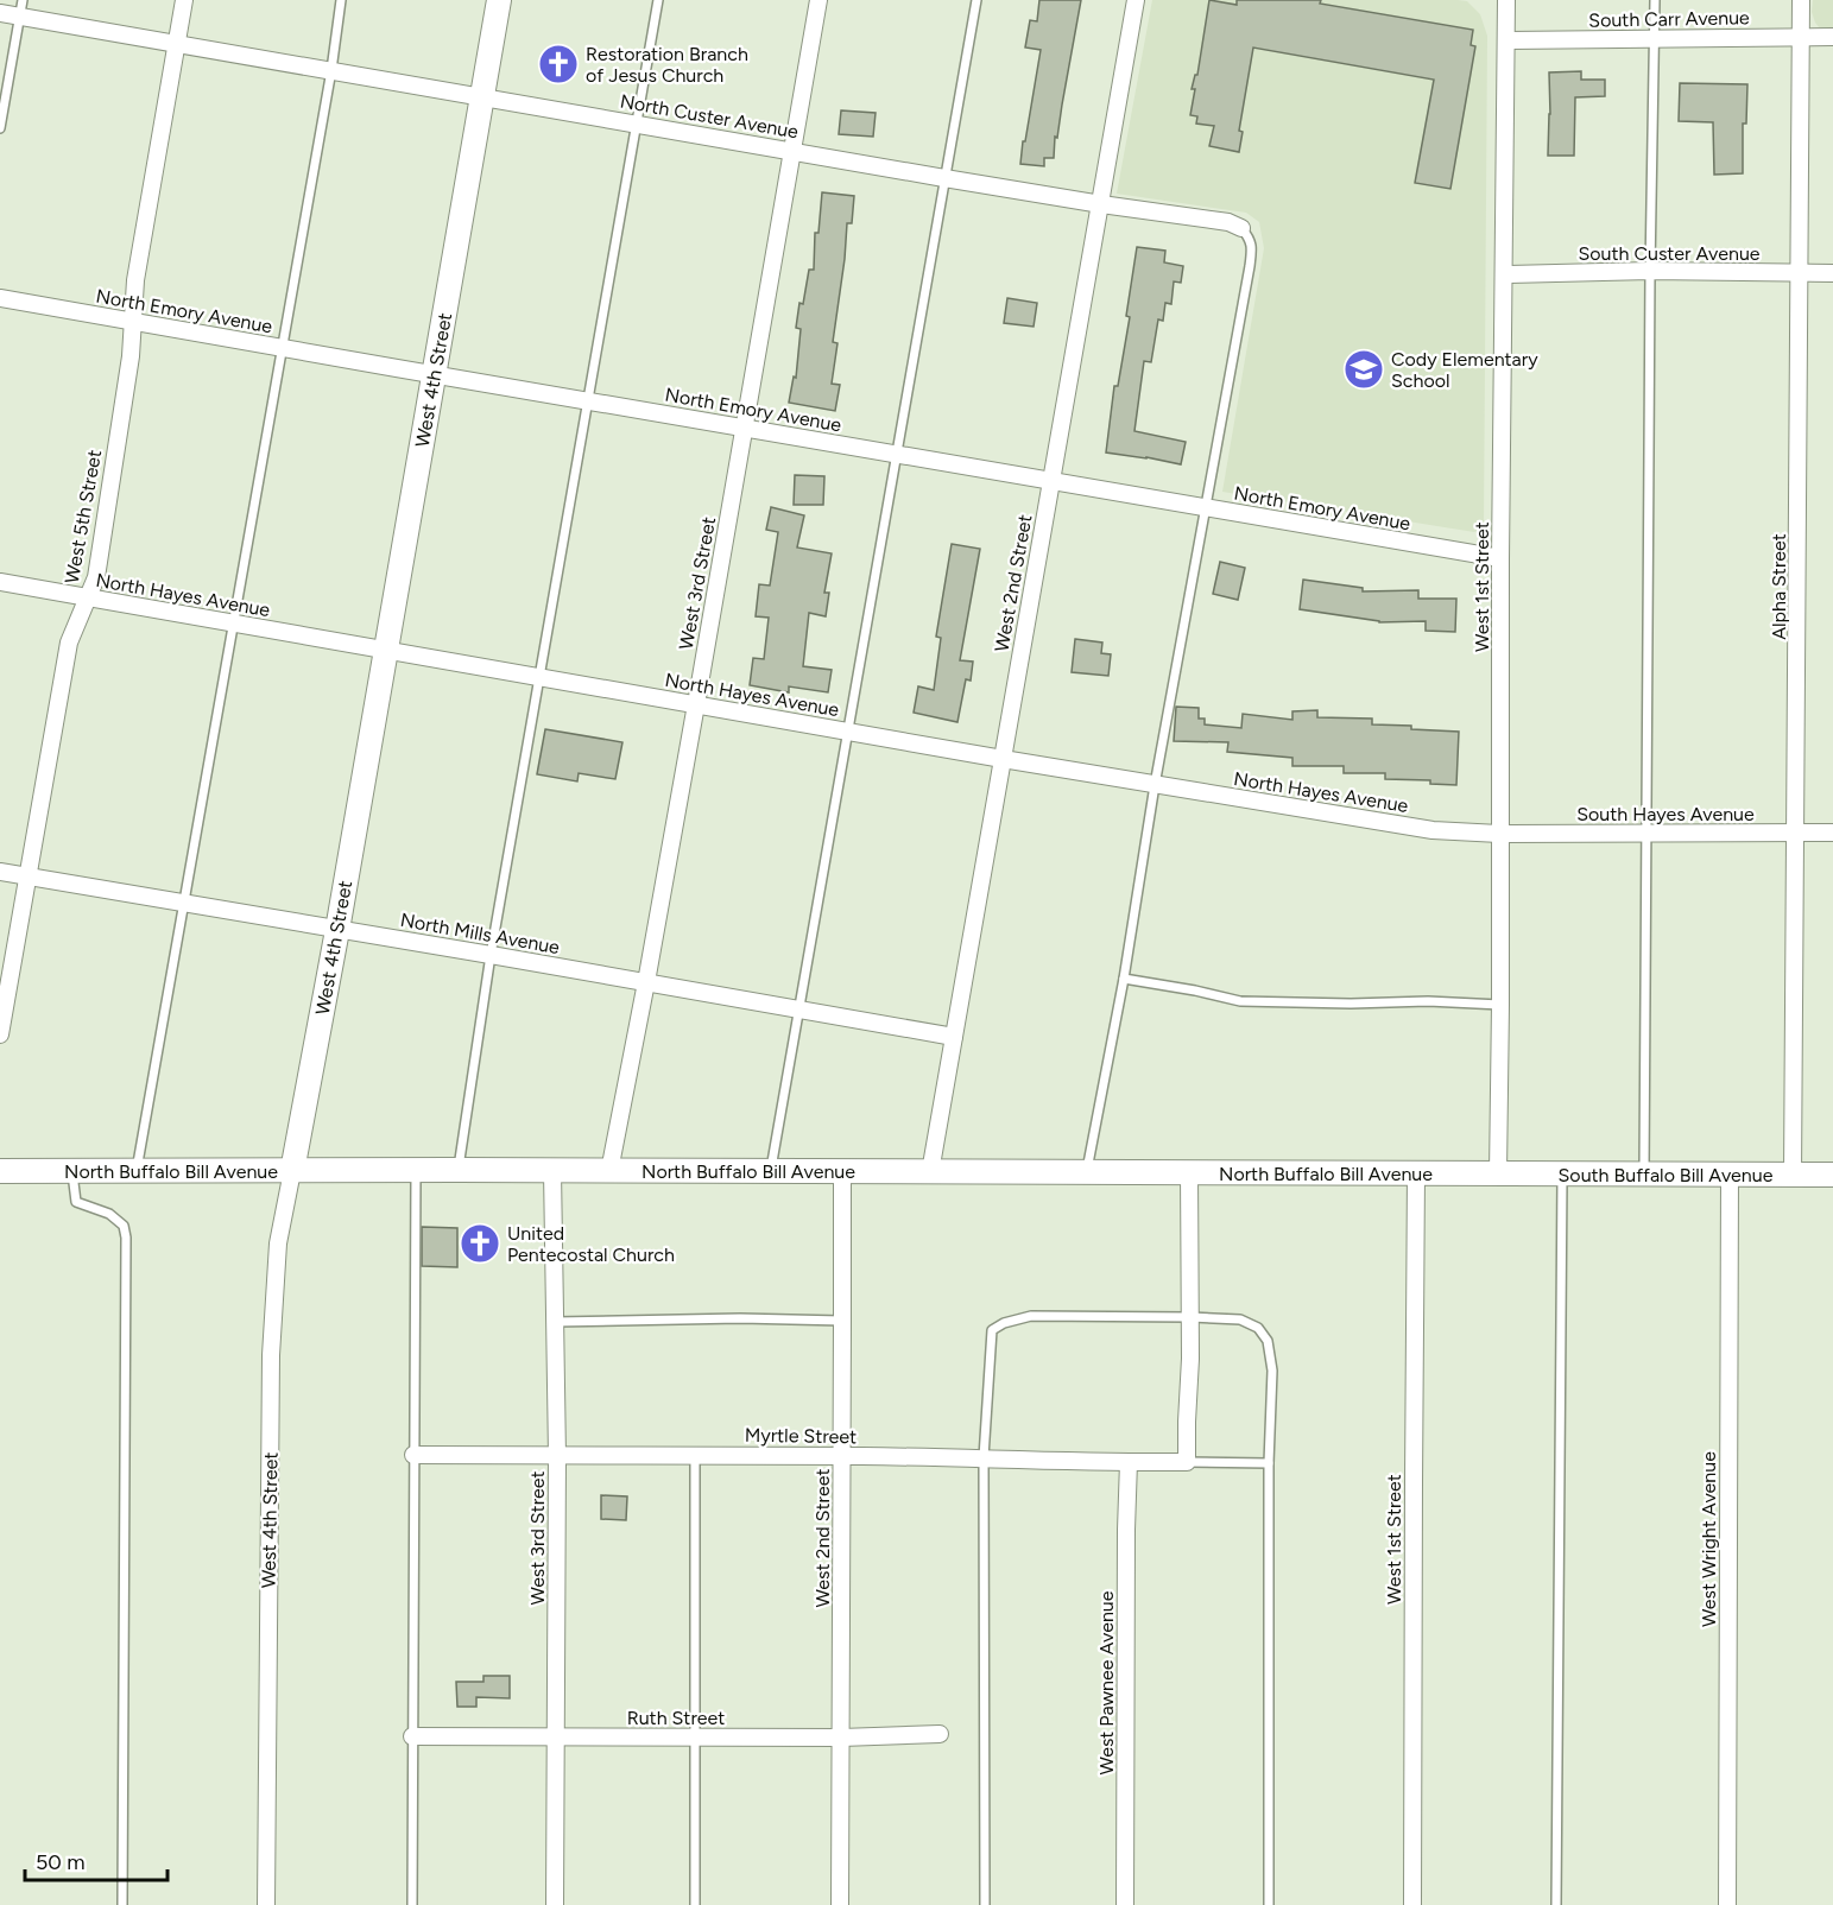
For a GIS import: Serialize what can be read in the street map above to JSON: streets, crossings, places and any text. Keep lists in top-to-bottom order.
{
  "streets": {
    "main road": ["West 4th Street", "North Buffalo Bill Avenue", "South Buffalo Bill Avenue"],
    "street": [
      "South Carr Avenue",
      "North Custer Avenue",
      "South Custer Avenue",
      "North Emory Avenue",
      "West 5th Street",
      "West 3rd Street",
      "West 2nd Street",
      "West 1st Street",
      "Alpha Street",
      "North Hayes Avenue",
      "South Hayes Avenue",
      "North Mills Avenue",
      "Myrtle Street",
      "West Wright Avenue",
      "West Pawnee Avenue",
      "Ruth Street"
    ]
  },
  "crossings": [
    ["South Carr Avenue", "West 1st Street"],
    ["South Carr Avenue", "Alpha Street"],
    ["North Custer Avenue", "West 4th Street"],
    ["North Custer Avenue", "West 5th Street"],
    ["North Custer Avenue", "West 3rd Street"],
    ["North Custer Avenue", "West 2nd Street"],
    ["South Custer Avenue", "West 1st Street"],
    ["South Custer Avenue", "Alpha Street"],
    ["North Emory Avenue", "West 4th Street"],
    ["North Emory Avenue", "West 5th Street"],
    ["North Emory Avenue", "West 3rd Street"],
    ["North Emory Avenue", "West 2nd Street"],
    ["North Emory Avenue", "West 1st Street"],
    ["West 4th Street", "North Hayes Avenue"],
    ["West 4th Street", "North Mills Avenue"],
    ["West 4th Street", "North Buffalo Bill Avenue"],
    ["West 5th Street", "North Hayes Avenue"],
    ["West 5th Street", "North Mills Avenue"],
    ["West 3rd Street", "North Hayes Avenue"],
    ["West 3rd Street", "North Mills Avenue"],
    ["West 3rd Street", "North Buffalo Bill Avenue"],
    ["West 3rd Street", "Myrtle Street"],
    ["West 3rd Street", "Ruth Street"],
    ["West 2nd Street", "North Hayes Avenue"],
    ["West 2nd Street", "North Mills Avenue"],
    ["West 2nd Street", "North Buffalo Bill Avenue"],
    ["West 2nd Street", "Myrtle Street"],
    ["West 2nd Street", "Ruth Street"],
    ["West 1st Street", "North Hayes Avenue"],
    ["West 1st Street", "South Hayes Avenue"],
    ["West 1st Street", "North Buffalo Bill Avenue"],
    ["West 1st Street", "South Buffalo Bill Avenue"],
    ["Alpha Street", "South Hayes Avenue"],
    ["Alpha Street", "South Buffalo Bill Avenue"],
    ["North Hayes Avenue", "South Hayes Avenue"],
    ["North Buffalo Bill Avenue", "South Buffalo Bill Avenue"],
    ["South Buffalo Bill Avenue", "West Wright Avenue"],
    ["Myrtle Street", "West Pawnee Avenue"]
  ],
  "places": {
    "church": ["Restoration Branch of Jesus Church", "United Pentecostal Church"],
    "school or university": ["Cody Elementary School"]
  },
  "scale_bar": "50 m"
}
